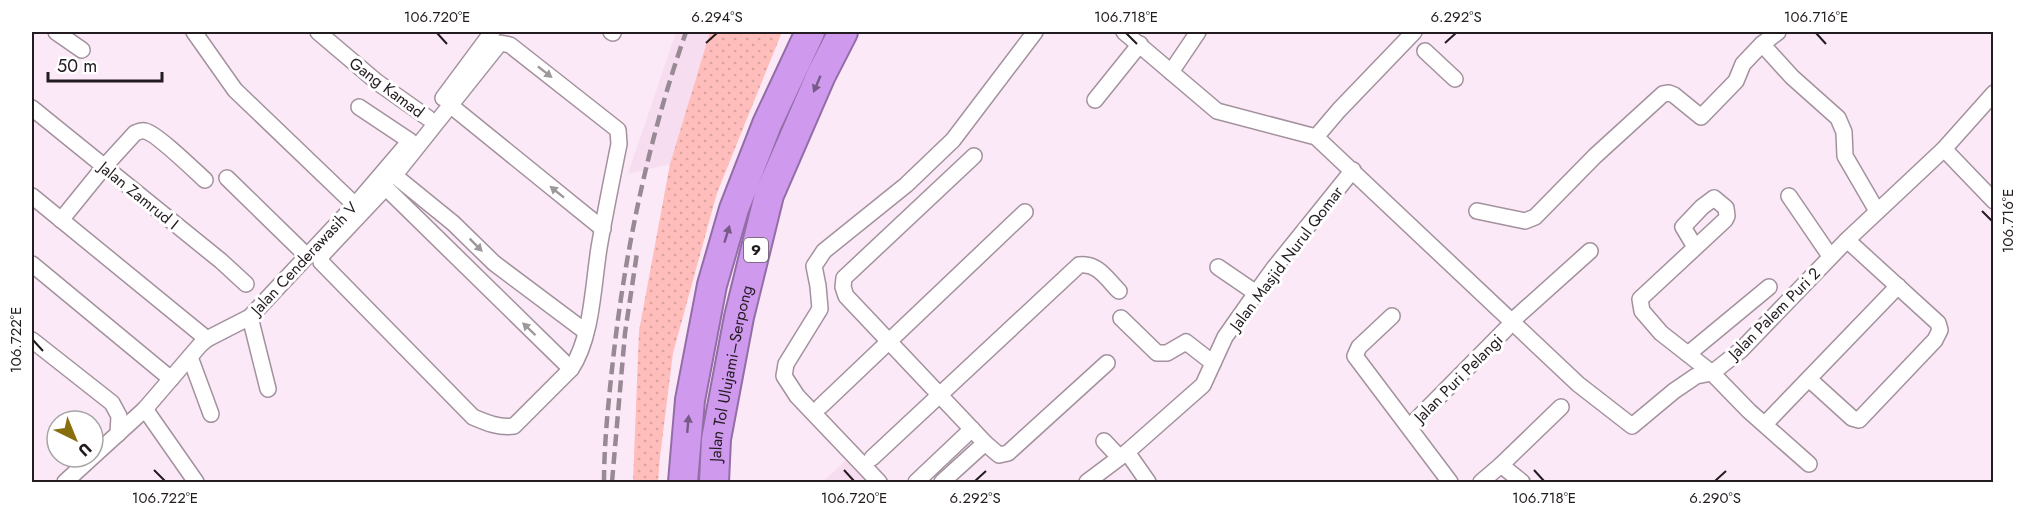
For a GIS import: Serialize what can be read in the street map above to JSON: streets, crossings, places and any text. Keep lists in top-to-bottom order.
{
  "streets": {
    "highway": ["9", "Jalan Tol Ulujami–Serpong"],
    "street": [
      "Gang Kamad",
      "Jalan Zamrud I",
      "Jalan Cenderawasih V",
      "Jalan Masjid Nurul Qomar",
      "Jalan Palem Puri 2",
      "Jalan Puri Pelangi"
    ]
  },
  "crossings": [
    ["Gang Kamad", "Jalan Cenderawasih V"],
    ["Jalan Masjid Nurul Qomar", "Jalan Palem Puri 2"],
    ["Jalan Palem Puri 2", "Jalan Puri Pelangi"]
  ],
  "scale_bar": "50 m",
  "north": "bottom right",
  "coordinates": [
    "106.720°E",
    "6.294°S",
    "106.718°E",
    "6.292°S",
    "106.716°E",
    "106.722°E",
    "6.290°S"
  ]
}
